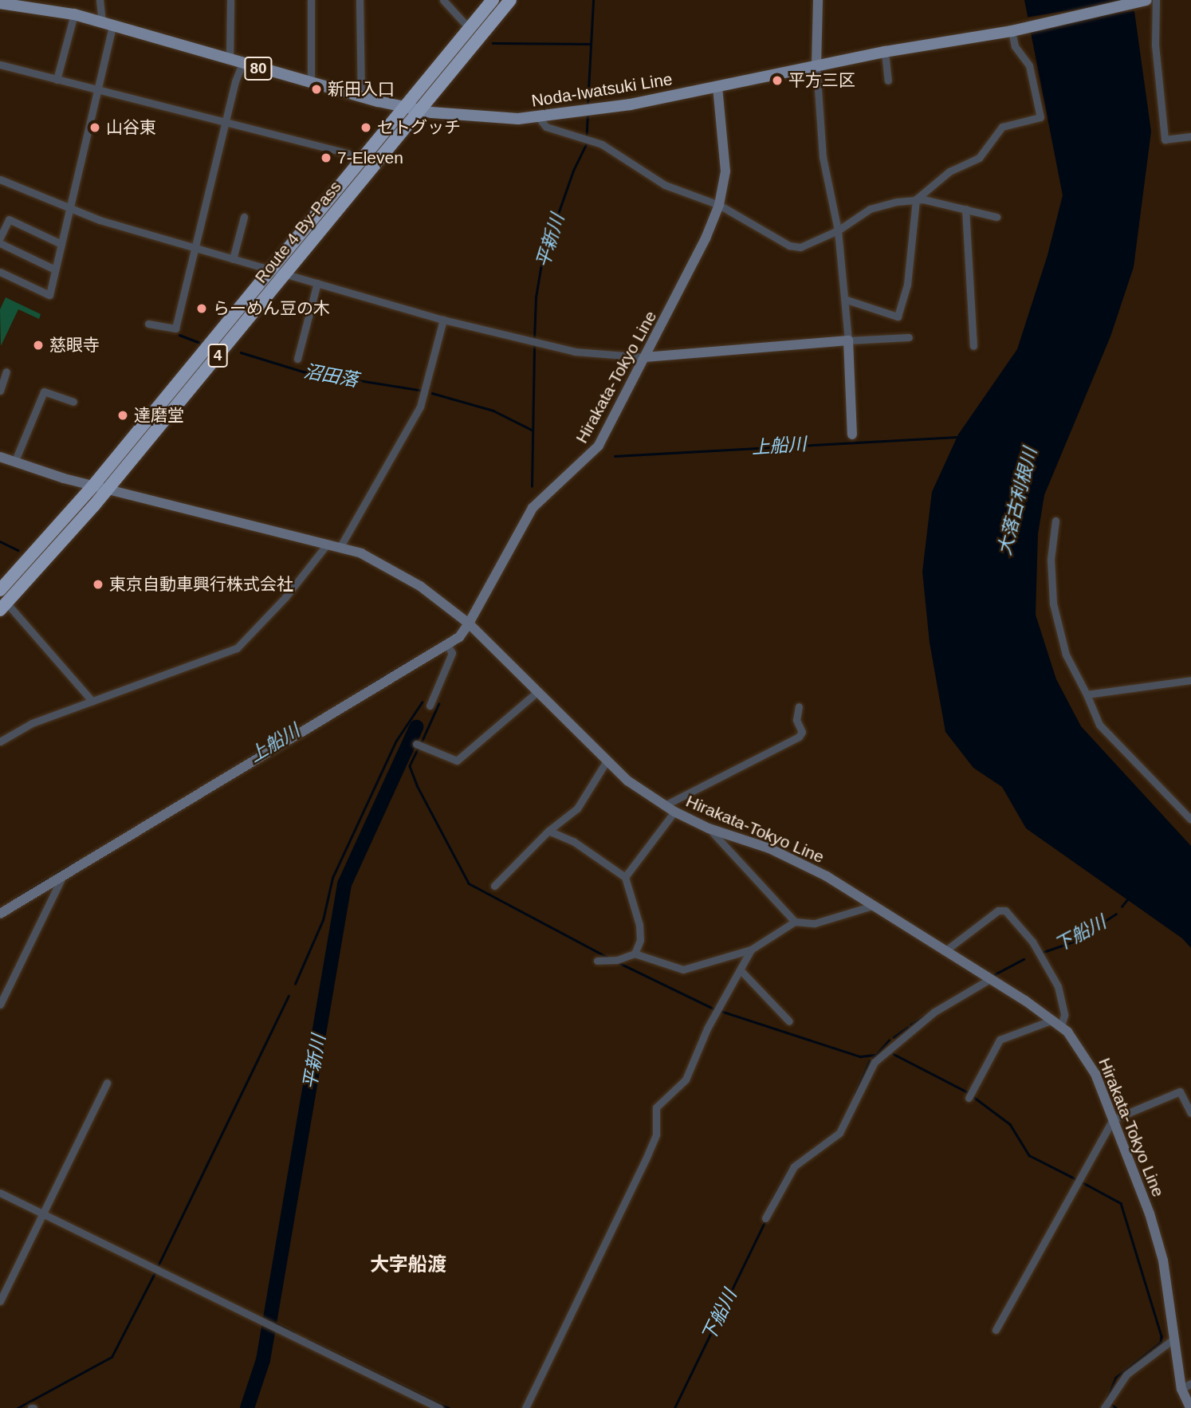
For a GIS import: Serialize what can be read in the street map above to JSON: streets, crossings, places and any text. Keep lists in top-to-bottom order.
{
  "streets": {
    "highway": ["Route 4 By-Pass", "4"],
    "main road": ["80", "Noda-Iwatsuki Line", "Hirakata-Tokyo Line"]
  },
  "crossings": [
    ["Noda-Iwatsuki Line", "Route 4 By-Pass"],
    ["Noda-Iwatsuki Line", "Hirakata-Tokyo Line"]
  ],
  "districts": ["大字船渡"],
  "water": [
    "平新川",
    "沼田落",
    "上船川",
    "大落古利根川",
    "下船川"
  ],
  "places": [
    "平方三区",
    "新田入口",
    "山谷東",
    "セトグッチ",
    "7-Eleven",
    "らーめん豆の木",
    "慈眼寺",
    "達磨堂",
    "東京自動車興行株式会社"
  ]
}
